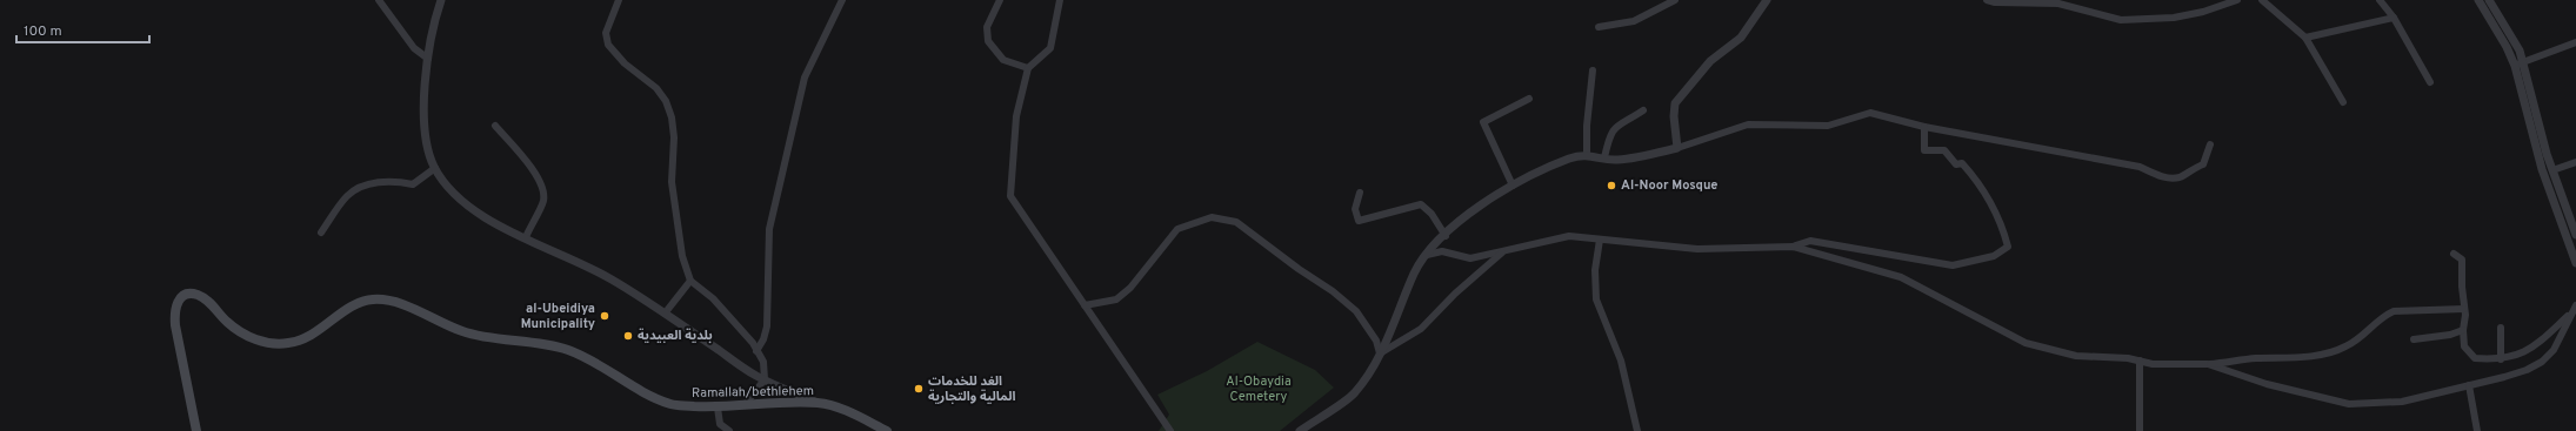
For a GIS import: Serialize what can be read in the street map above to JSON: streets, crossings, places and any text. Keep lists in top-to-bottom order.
{
  "streets": {
    "main road": ["Ramallah/bethlehem"]
  },
  "parks": ["Al-Obaydia Cemetery"],
  "places": [
    "Al-Noor Mosque",
    "al-Ubeidiya Municipality",
    "بلدية العبيدية",
    "الغد للخدمات المالية والتجارية"
  ],
  "scale_bar": "100 m"
}
